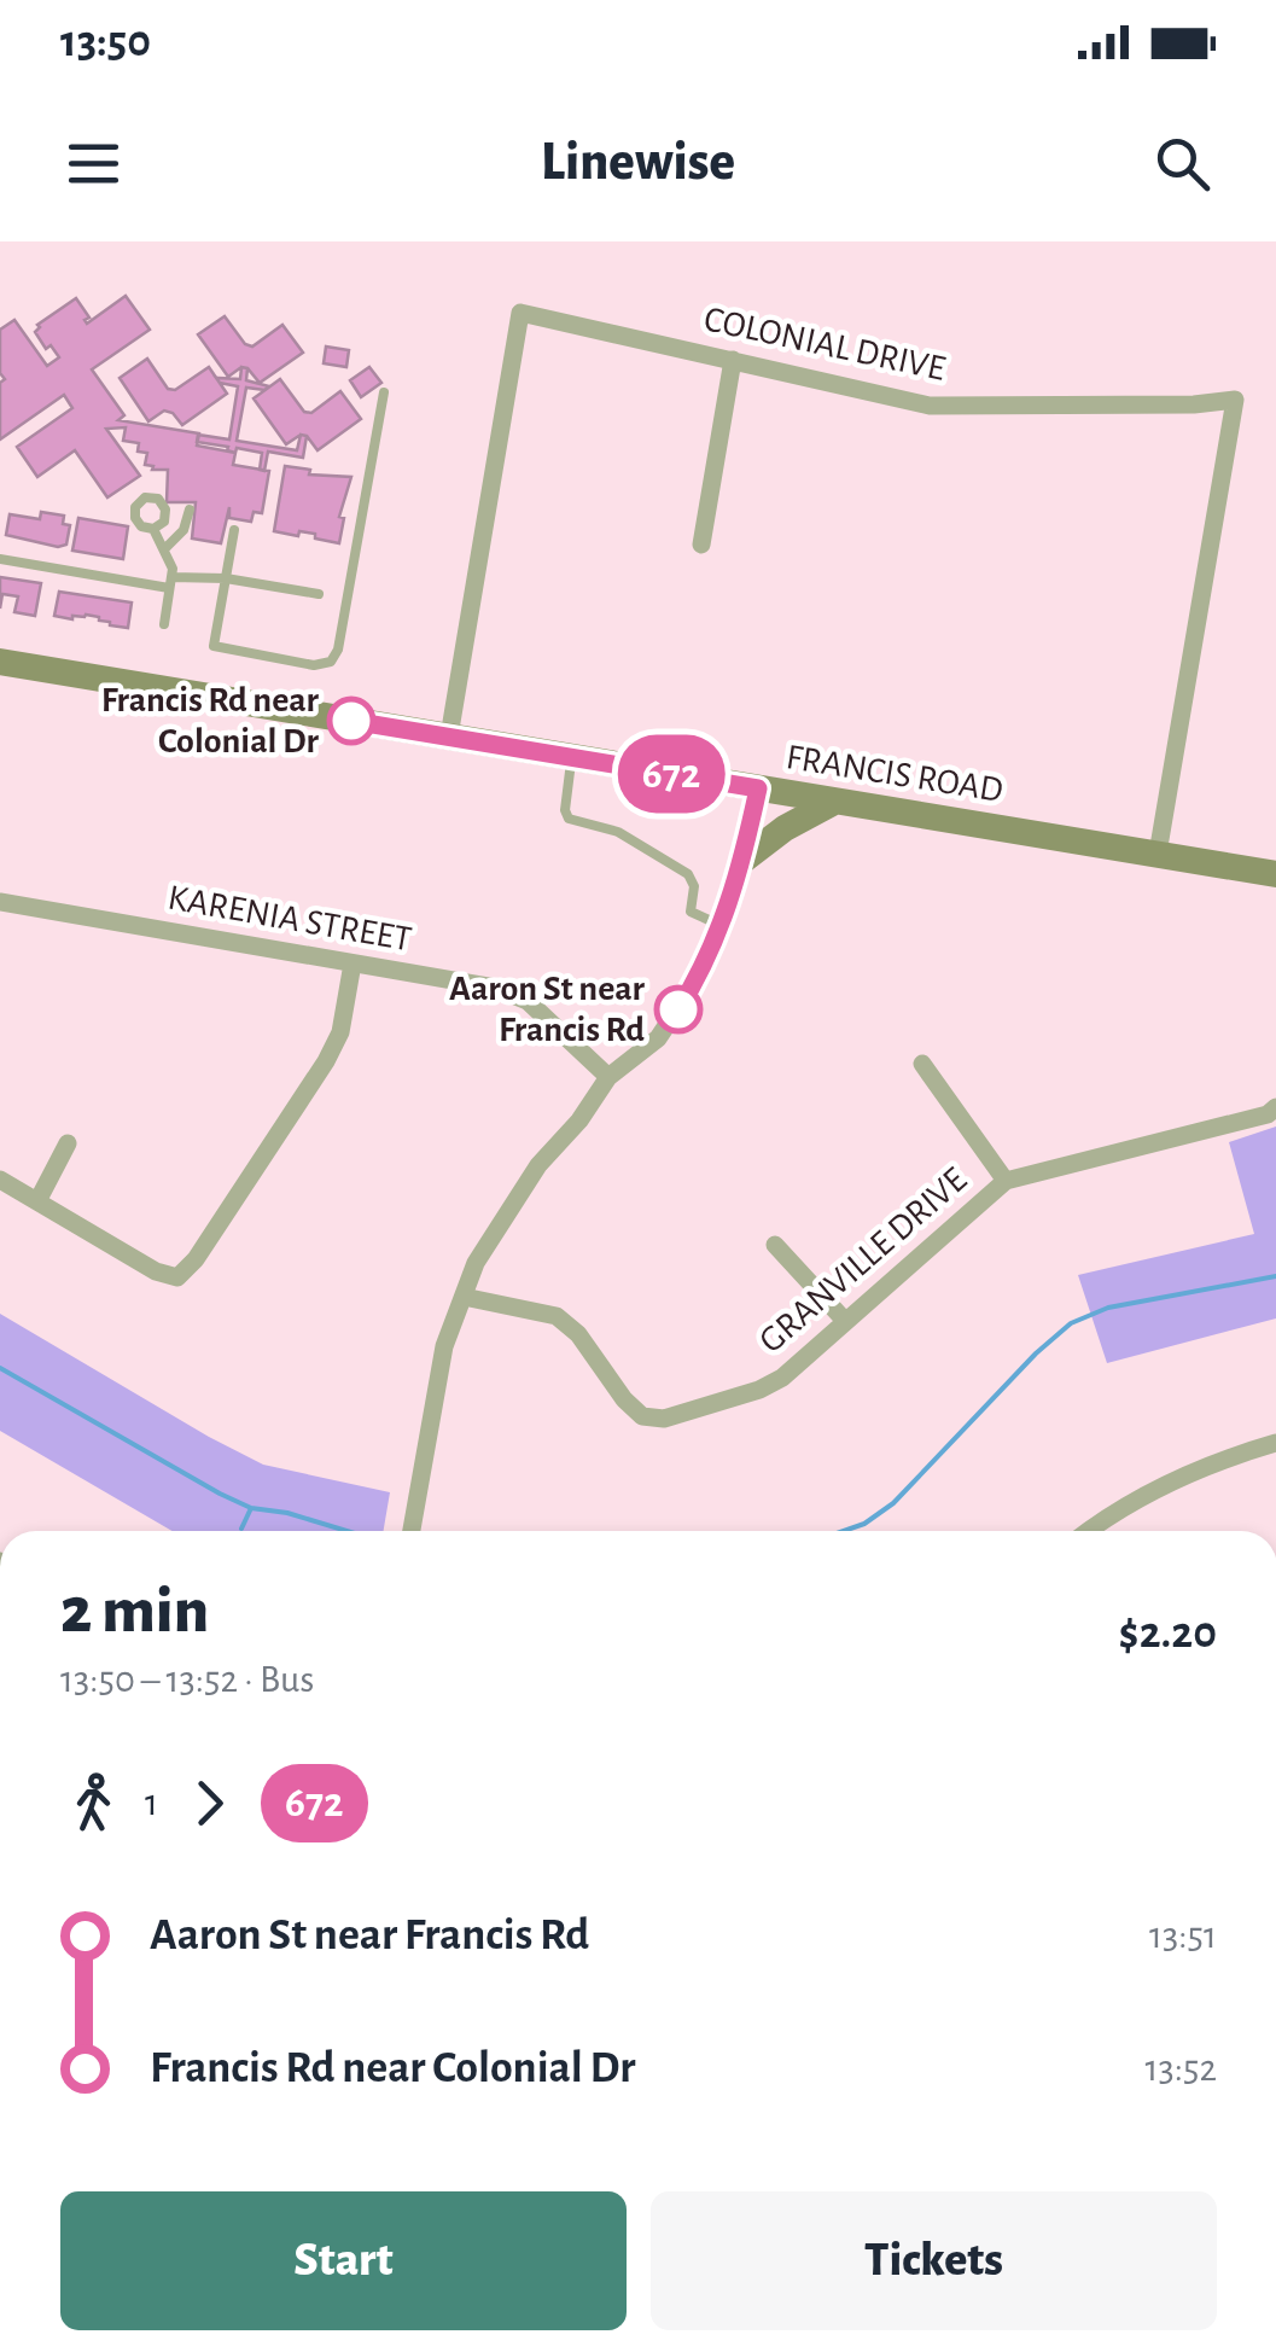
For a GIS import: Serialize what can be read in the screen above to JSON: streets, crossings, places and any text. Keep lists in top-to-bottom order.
{
  "streets": {
    "main road": ["FRANCIS ROAD"],
    "street": ["COLONIAL DRIVE", "KARENIA STREET", "GRANVILLE DRIVE"]
  },
  "crossings": [
    ["COLONIAL DRIVE", "FRANCIS ROAD"]
  ],
  "places": ["Francis Rd near Colonial Dr", "Aaron St near Francis Rd"],
  "lines": ["bus line 672"],
  "page": {
    "status": "13:50",
    "header": "Linewise",
    "on_map": "672",
    "heading": ["2 min", "13:50 – 13:52 · Bus", "$2.20"],
    "legs": ["1", "672"],
    "list": [
      {
        "name": "Aaron St near Francis Rd",
        "value": "13:51"
      },
      {
        "name": "Francis Rd near Colonial Dr",
        "value": "13:52"
      }
    ],
    "buttons": ["Start", "Tickets"]
  }
}
